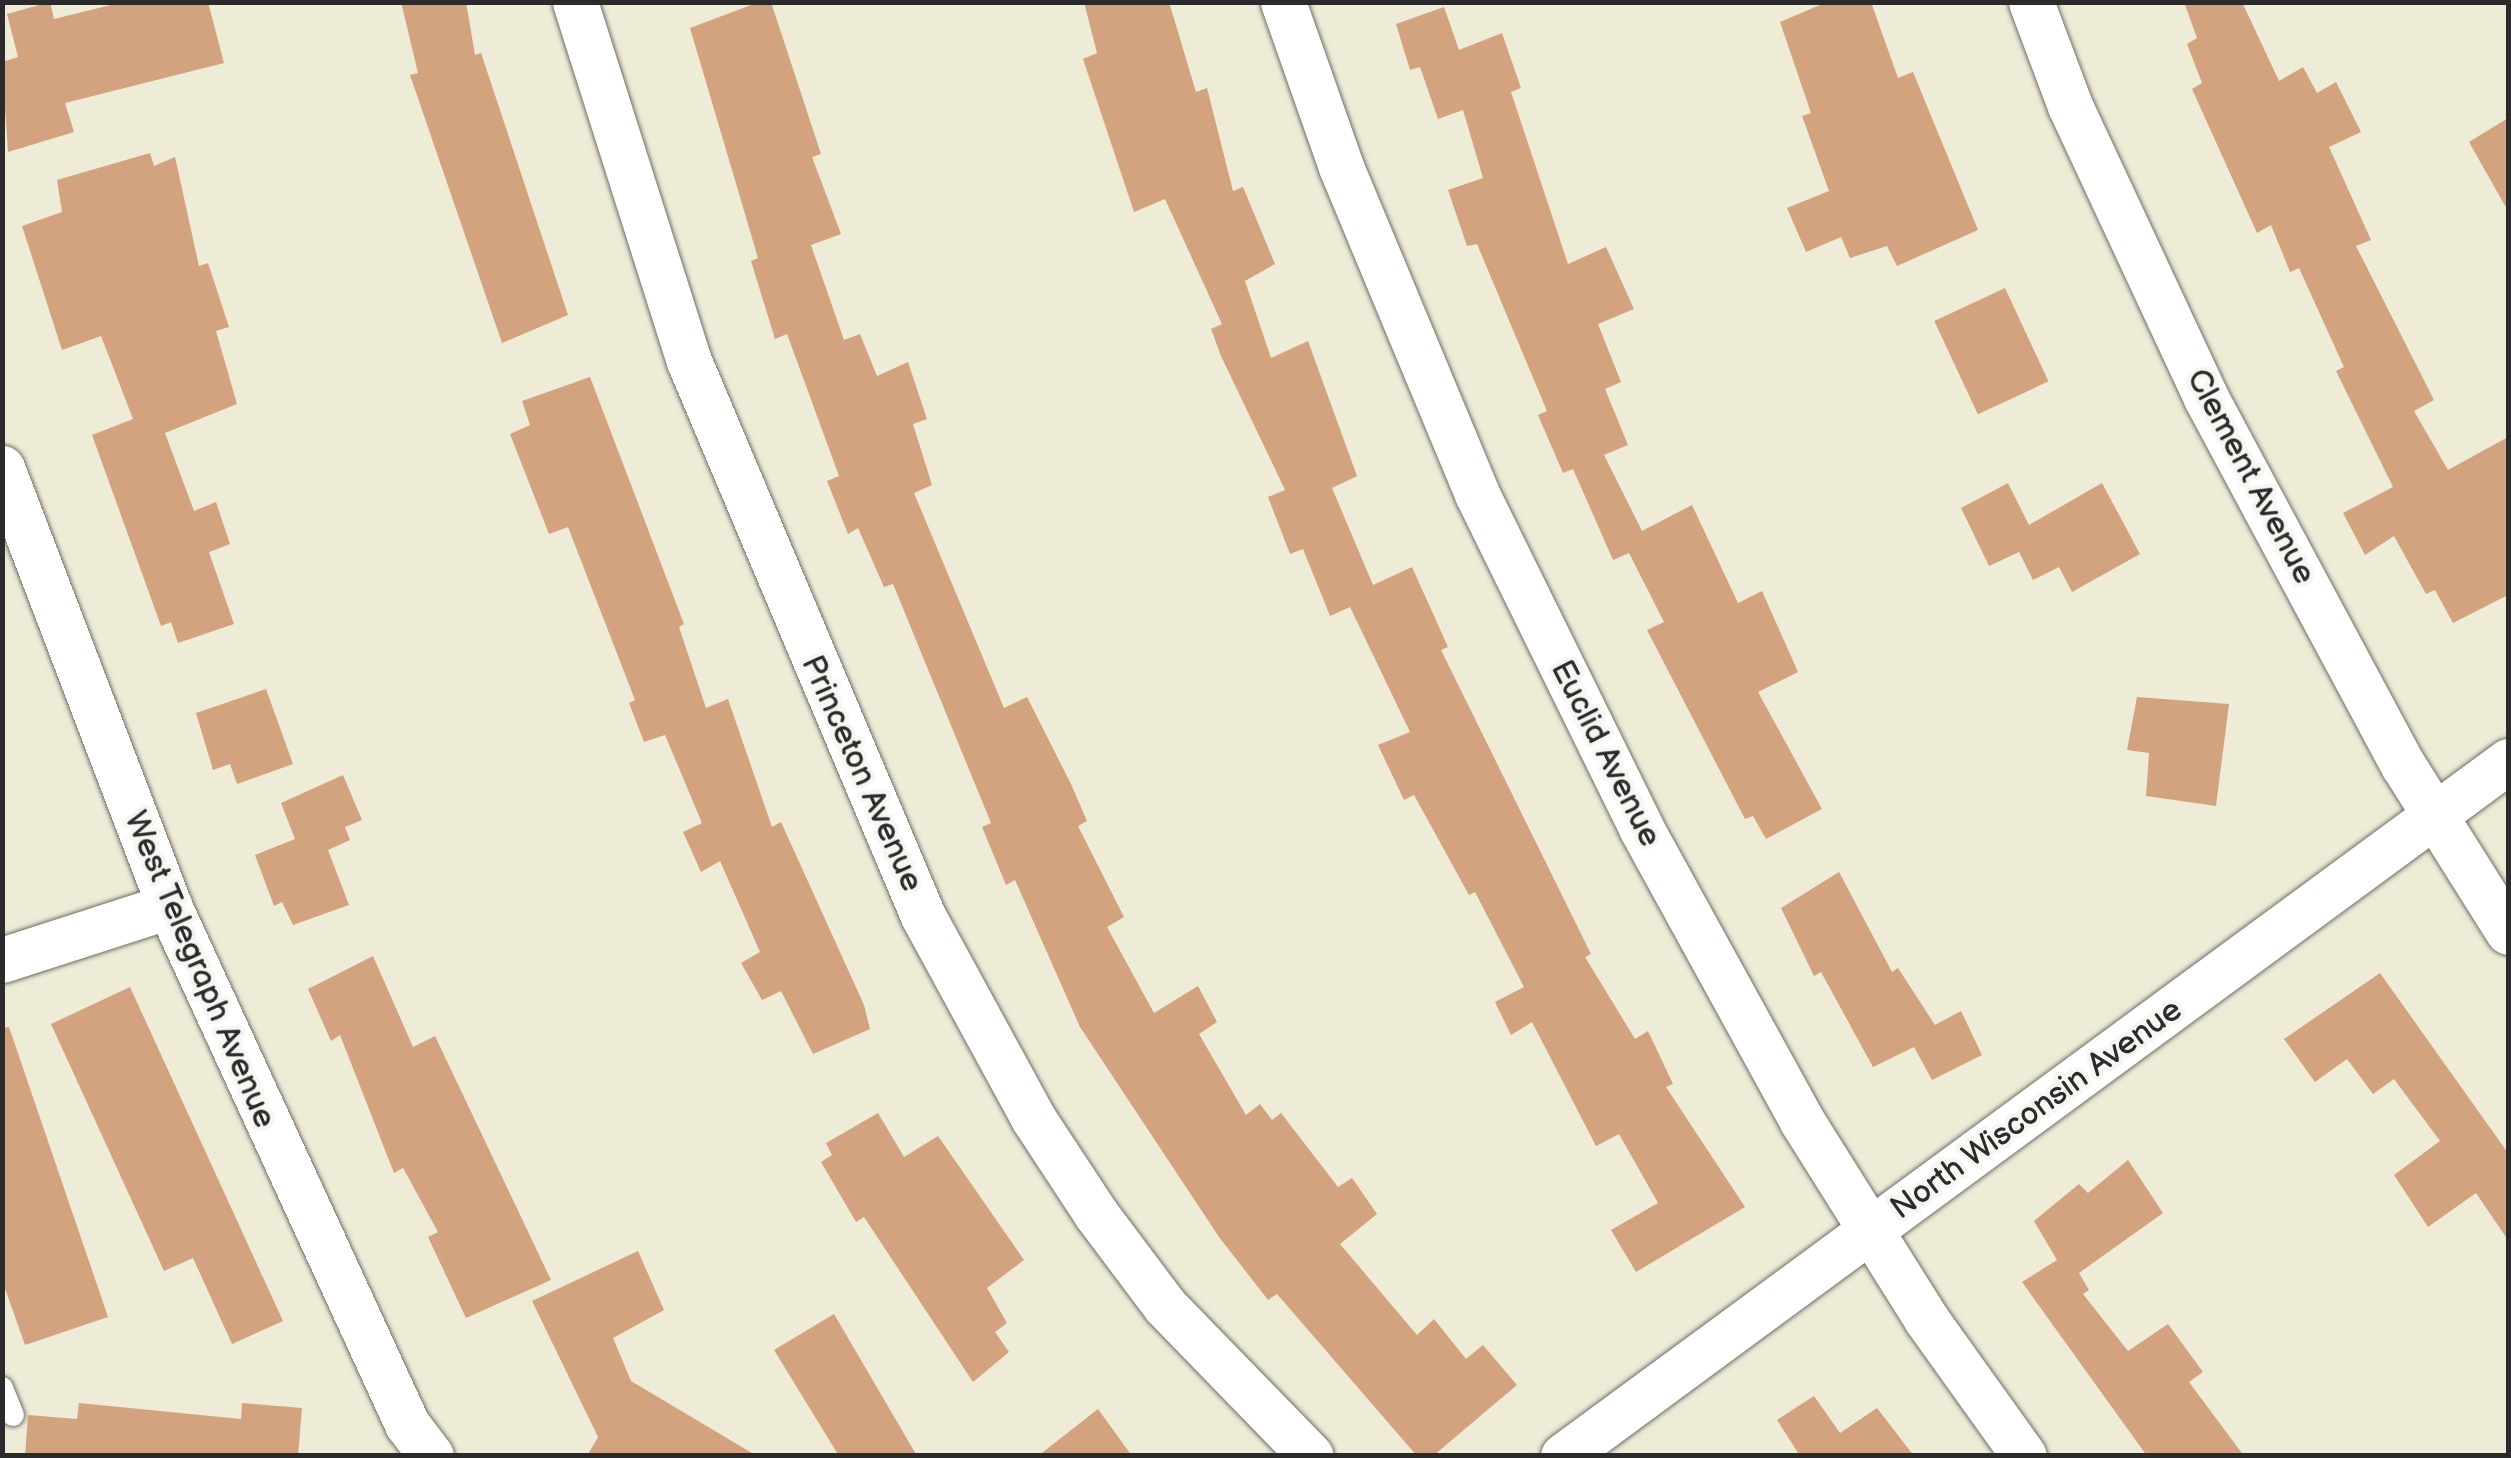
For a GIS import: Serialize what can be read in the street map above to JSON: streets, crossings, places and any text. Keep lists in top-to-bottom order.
{
  "streets": {
    "street": [
      "Clement Avenue",
      "Euclid Avenue",
      "Princeton Avenue",
      "West Telegraph Avenue",
      "North Wisconsin Avenue"
    ]
  },
  "crossings": [
    ["Clement Avenue", "North Wisconsin Avenue"],
    ["Euclid Avenue", "North Wisconsin Avenue"]
  ]
}
